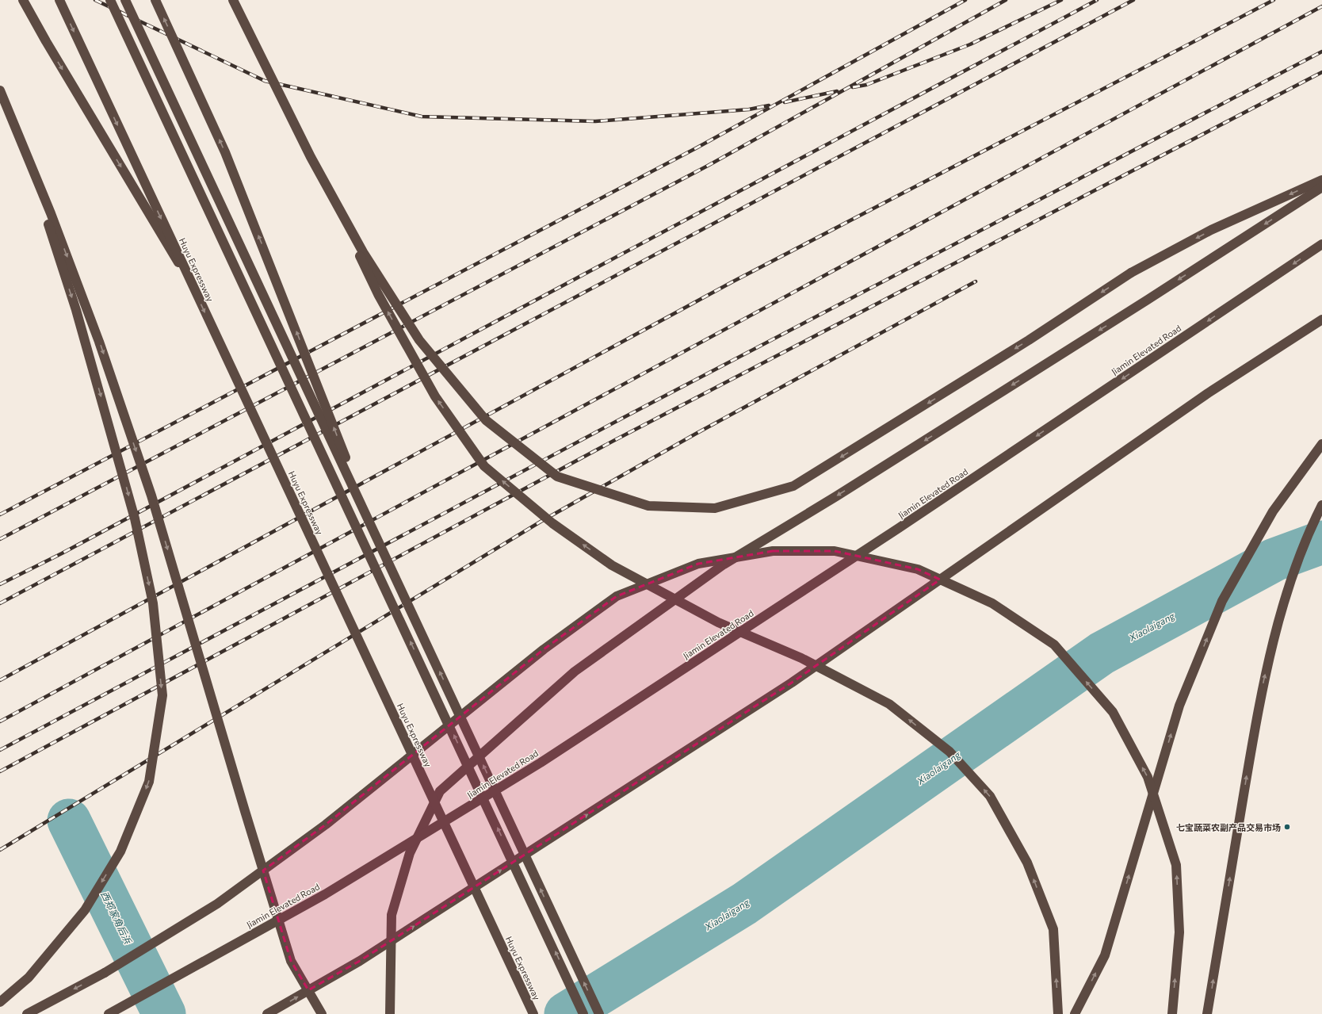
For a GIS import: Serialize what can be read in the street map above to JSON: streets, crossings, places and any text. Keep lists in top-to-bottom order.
{
  "streets": {
    "highway": ["Huyu Expressway", "Jiamin Elevated Road"]
  },
  "water": ["Xiaolaigang", "西郑家角后浜"],
  "places": ["七宝蔬菜农副产品交易市场"]
}
